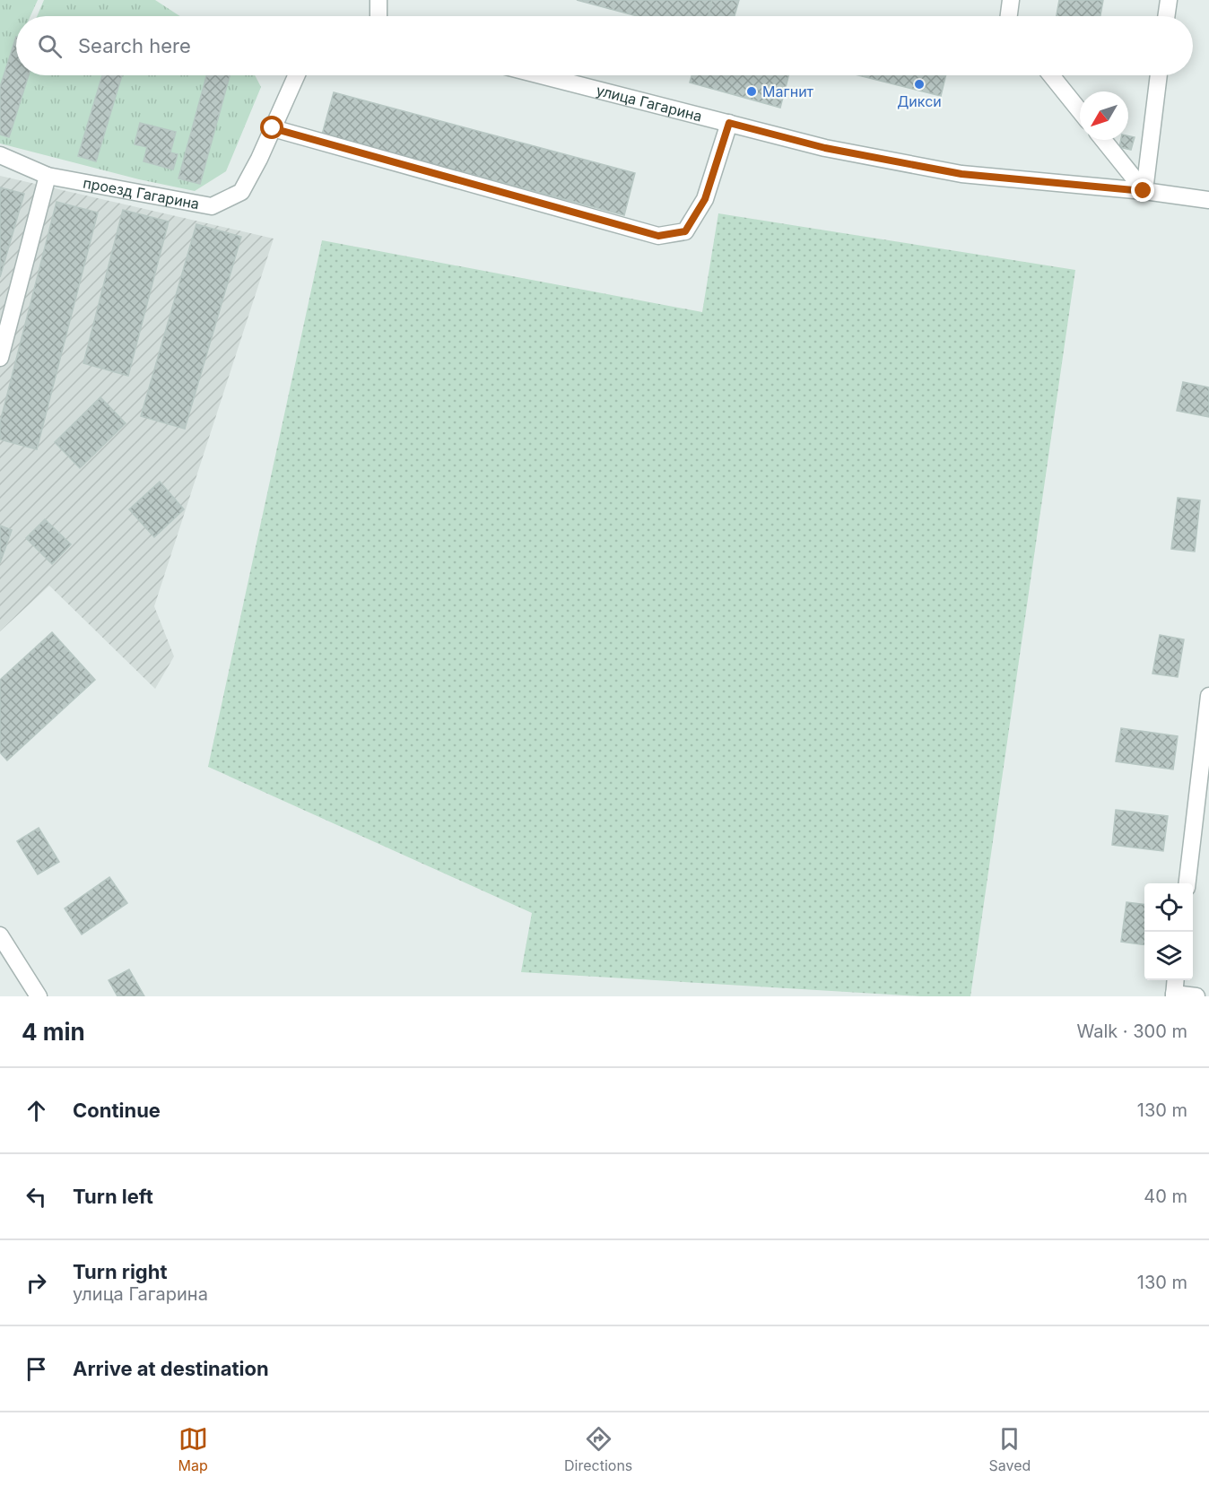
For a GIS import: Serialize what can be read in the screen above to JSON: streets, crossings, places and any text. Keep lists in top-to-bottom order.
{
  "streets": {
    "street": ["улица Гагарина", "проезд Гагарина"]
  },
  "places": ["Дикси", "Магнит"],
  "north": "bottom left",
  "page": {
    "search": "Search here",
    "heading": ["4 min", "Walk · 300 m"],
    "list": [
      ["Continue", "130 m"],
      ["Turn left", "40 m"],
      ["Turn right", "улица Гагарина", "130 m"],
      "Arrive at destination"
    ],
    "nav": ["Map", "Directions", "Saved"]
  }
}
